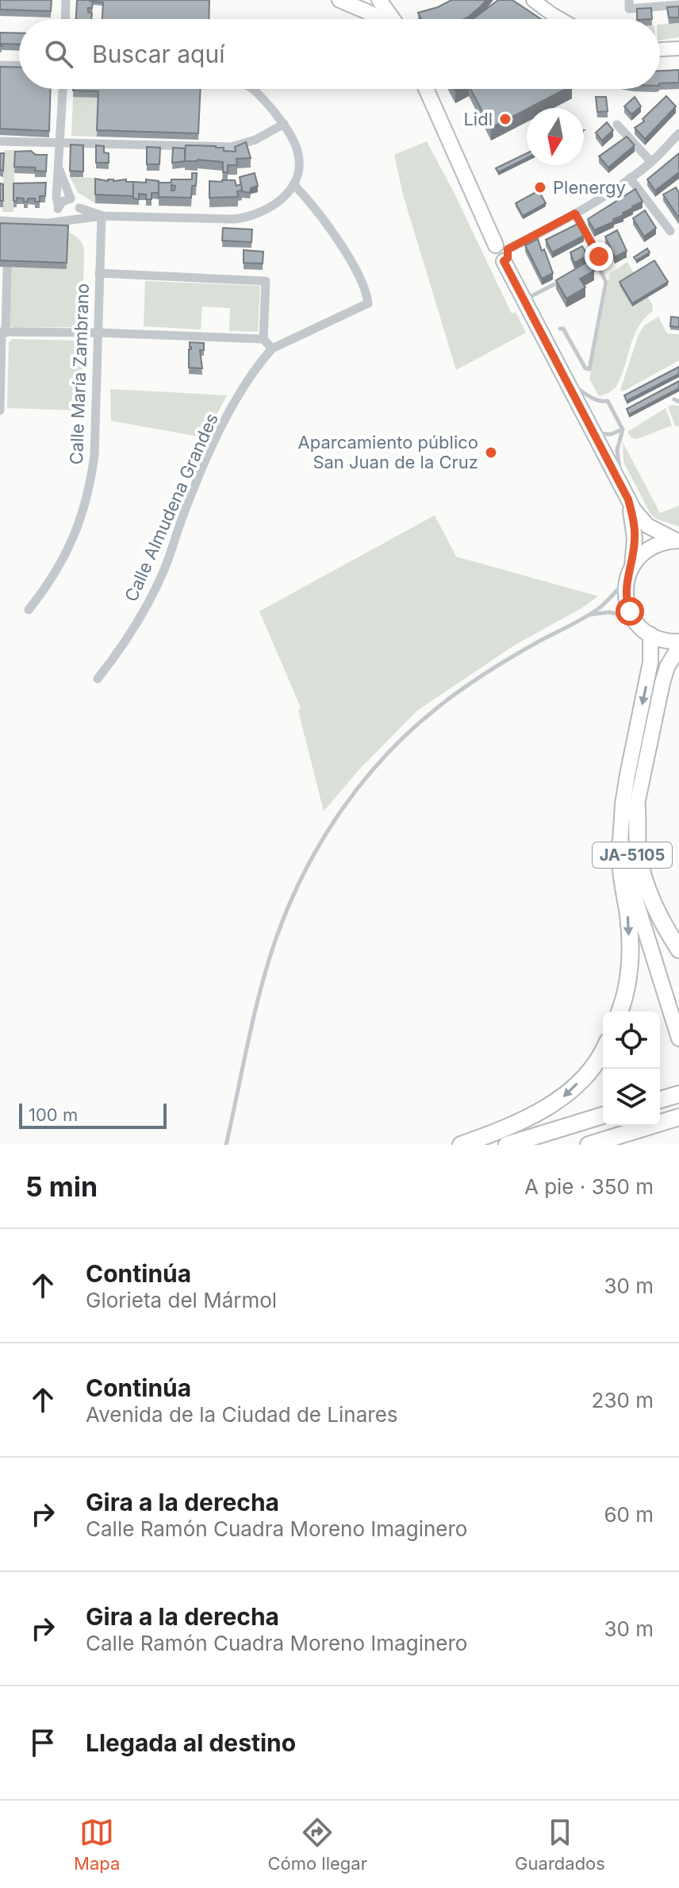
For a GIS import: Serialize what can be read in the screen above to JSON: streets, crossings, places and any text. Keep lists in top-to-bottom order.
{
  "streets": {
    "main road": ["JA-5105"],
    "street": ["Calle María Zambrano", "Calle Almudena Grandes"]
  },
  "places": ["Lidl", "Plenergy", "Aparcamiento público San Juan de la Cruz"],
  "scale_bar": "100 m",
  "north": "bottom",
  "page": {
    "search": "Buscar aquí",
    "scale": "100 m",
    "heading": ["5 min", "A pie · 350 m"],
    "list": [
      ["Continúa", "Glorieta del Mármol", "30 m"],
      ["Continúa", "Avenida de la Ciudad de Linares", "230 m"],
      ["Gira a la derecha", "Calle Ramón Cuadra Moreno Imaginero", "60 m"],
      ["Gira a la derecha", "Calle Ramón Cuadra Moreno Imaginero", "30 m"],
      "Llegada al destino"
    ],
    "nav": ["Mapa", "Cómo llegar", "Guardados"]
  }
}
